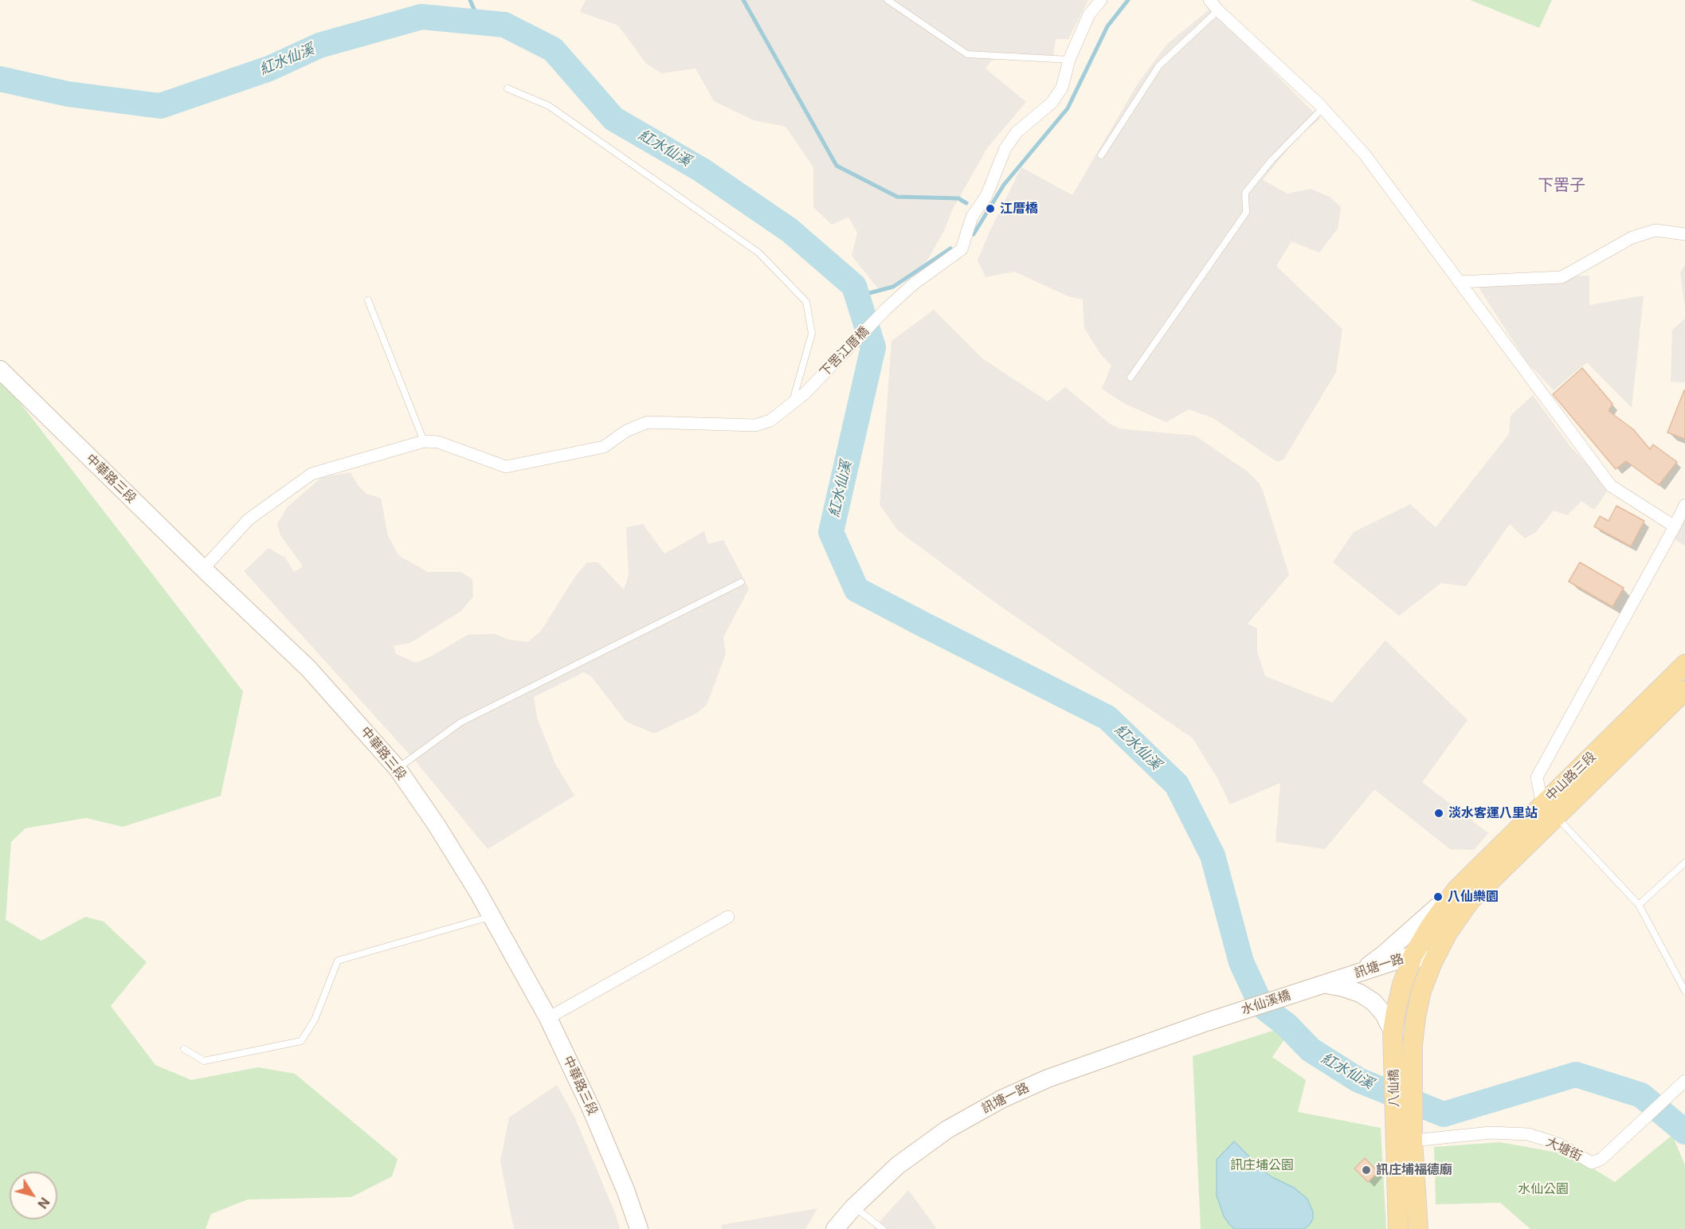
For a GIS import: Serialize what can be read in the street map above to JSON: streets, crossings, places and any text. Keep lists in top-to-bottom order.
{
  "streets": {
    "main road": [
      "中華路三段",
      "中山路三段",
      "訊塘一路",
      "水仙溪橋",
      "八仙橋"
    ],
    "street": ["下罟江厝橋", "大塘街"]
  },
  "crossings": [
    ["中山路三段", "訊塘一路"],
    ["中山路三段", "八仙橋"],
    ["訊塘一路", "水仙溪橋"],
    ["八仙橋", "大塘街"]
  ],
  "districts": ["下罟子"],
  "water": ["紅水仙溪"],
  "parks": ["訊庄埔公園", "水仙公園"],
  "places": [
    "江厝橋",
    "淡水客運八里站",
    "八仙樂園",
    "訊庄埔福德廟"
  ],
  "north": "bottom right"
}
